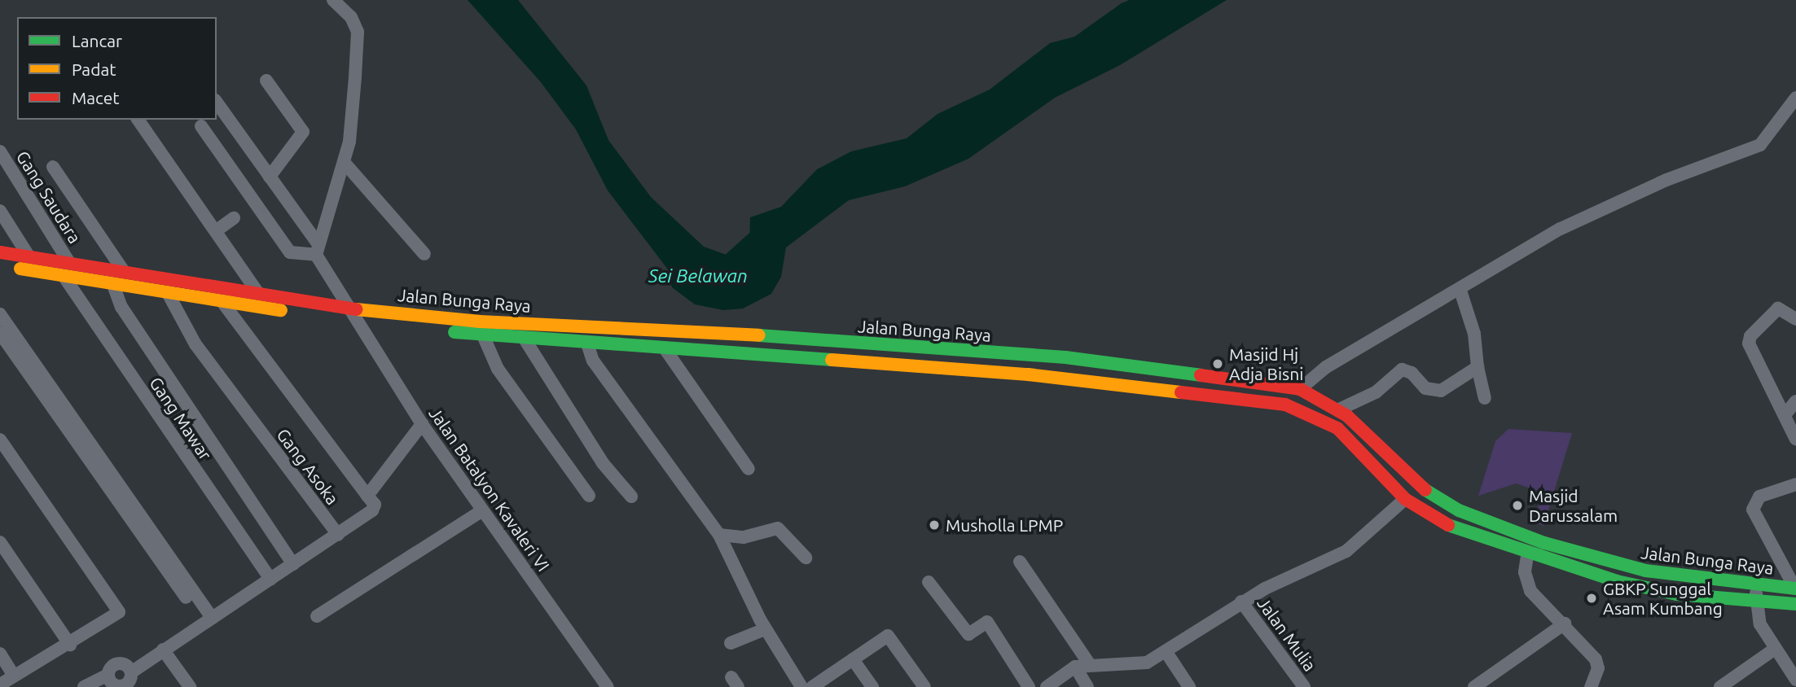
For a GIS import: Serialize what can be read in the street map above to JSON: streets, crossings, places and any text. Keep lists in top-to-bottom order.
{
  "streets": {
    "main road": ["Jalan Bunga Raya"],
    "street": [
      "Gang Saudara",
      "Gang Mawar",
      "Gang Asoka",
      "Jalan Batalyon Kavaleri VI",
      "Jalan Mulia"
    ]
  },
  "crossings": [
    ["Gang Saudara", "Jalan Bunga Raya"],
    ["Jalan Bunga Raya", "Gang Mawar"],
    ["Jalan Bunga Raya", "Gang Asoka"],
    ["Jalan Bunga Raya", "Jalan Batalyon Kavaleri VI"],
    ["Gang Asoka", "Jalan Batalyon Kavaleri VI"]
  ],
  "water": ["Sei Belawan"],
  "places": [
    "Masjid Hj Adja Bisni",
    "Masjid Darussalam",
    "Musholla LPMP",
    "GBKP Sunggal Asam Kumbang"
  ],
  "legend": ["Lancar", "Padat", "Macet"]
}
